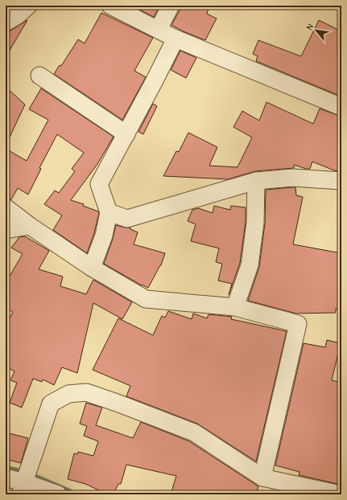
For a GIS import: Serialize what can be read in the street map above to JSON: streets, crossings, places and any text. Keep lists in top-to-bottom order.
{
  "north": "top left"
}
